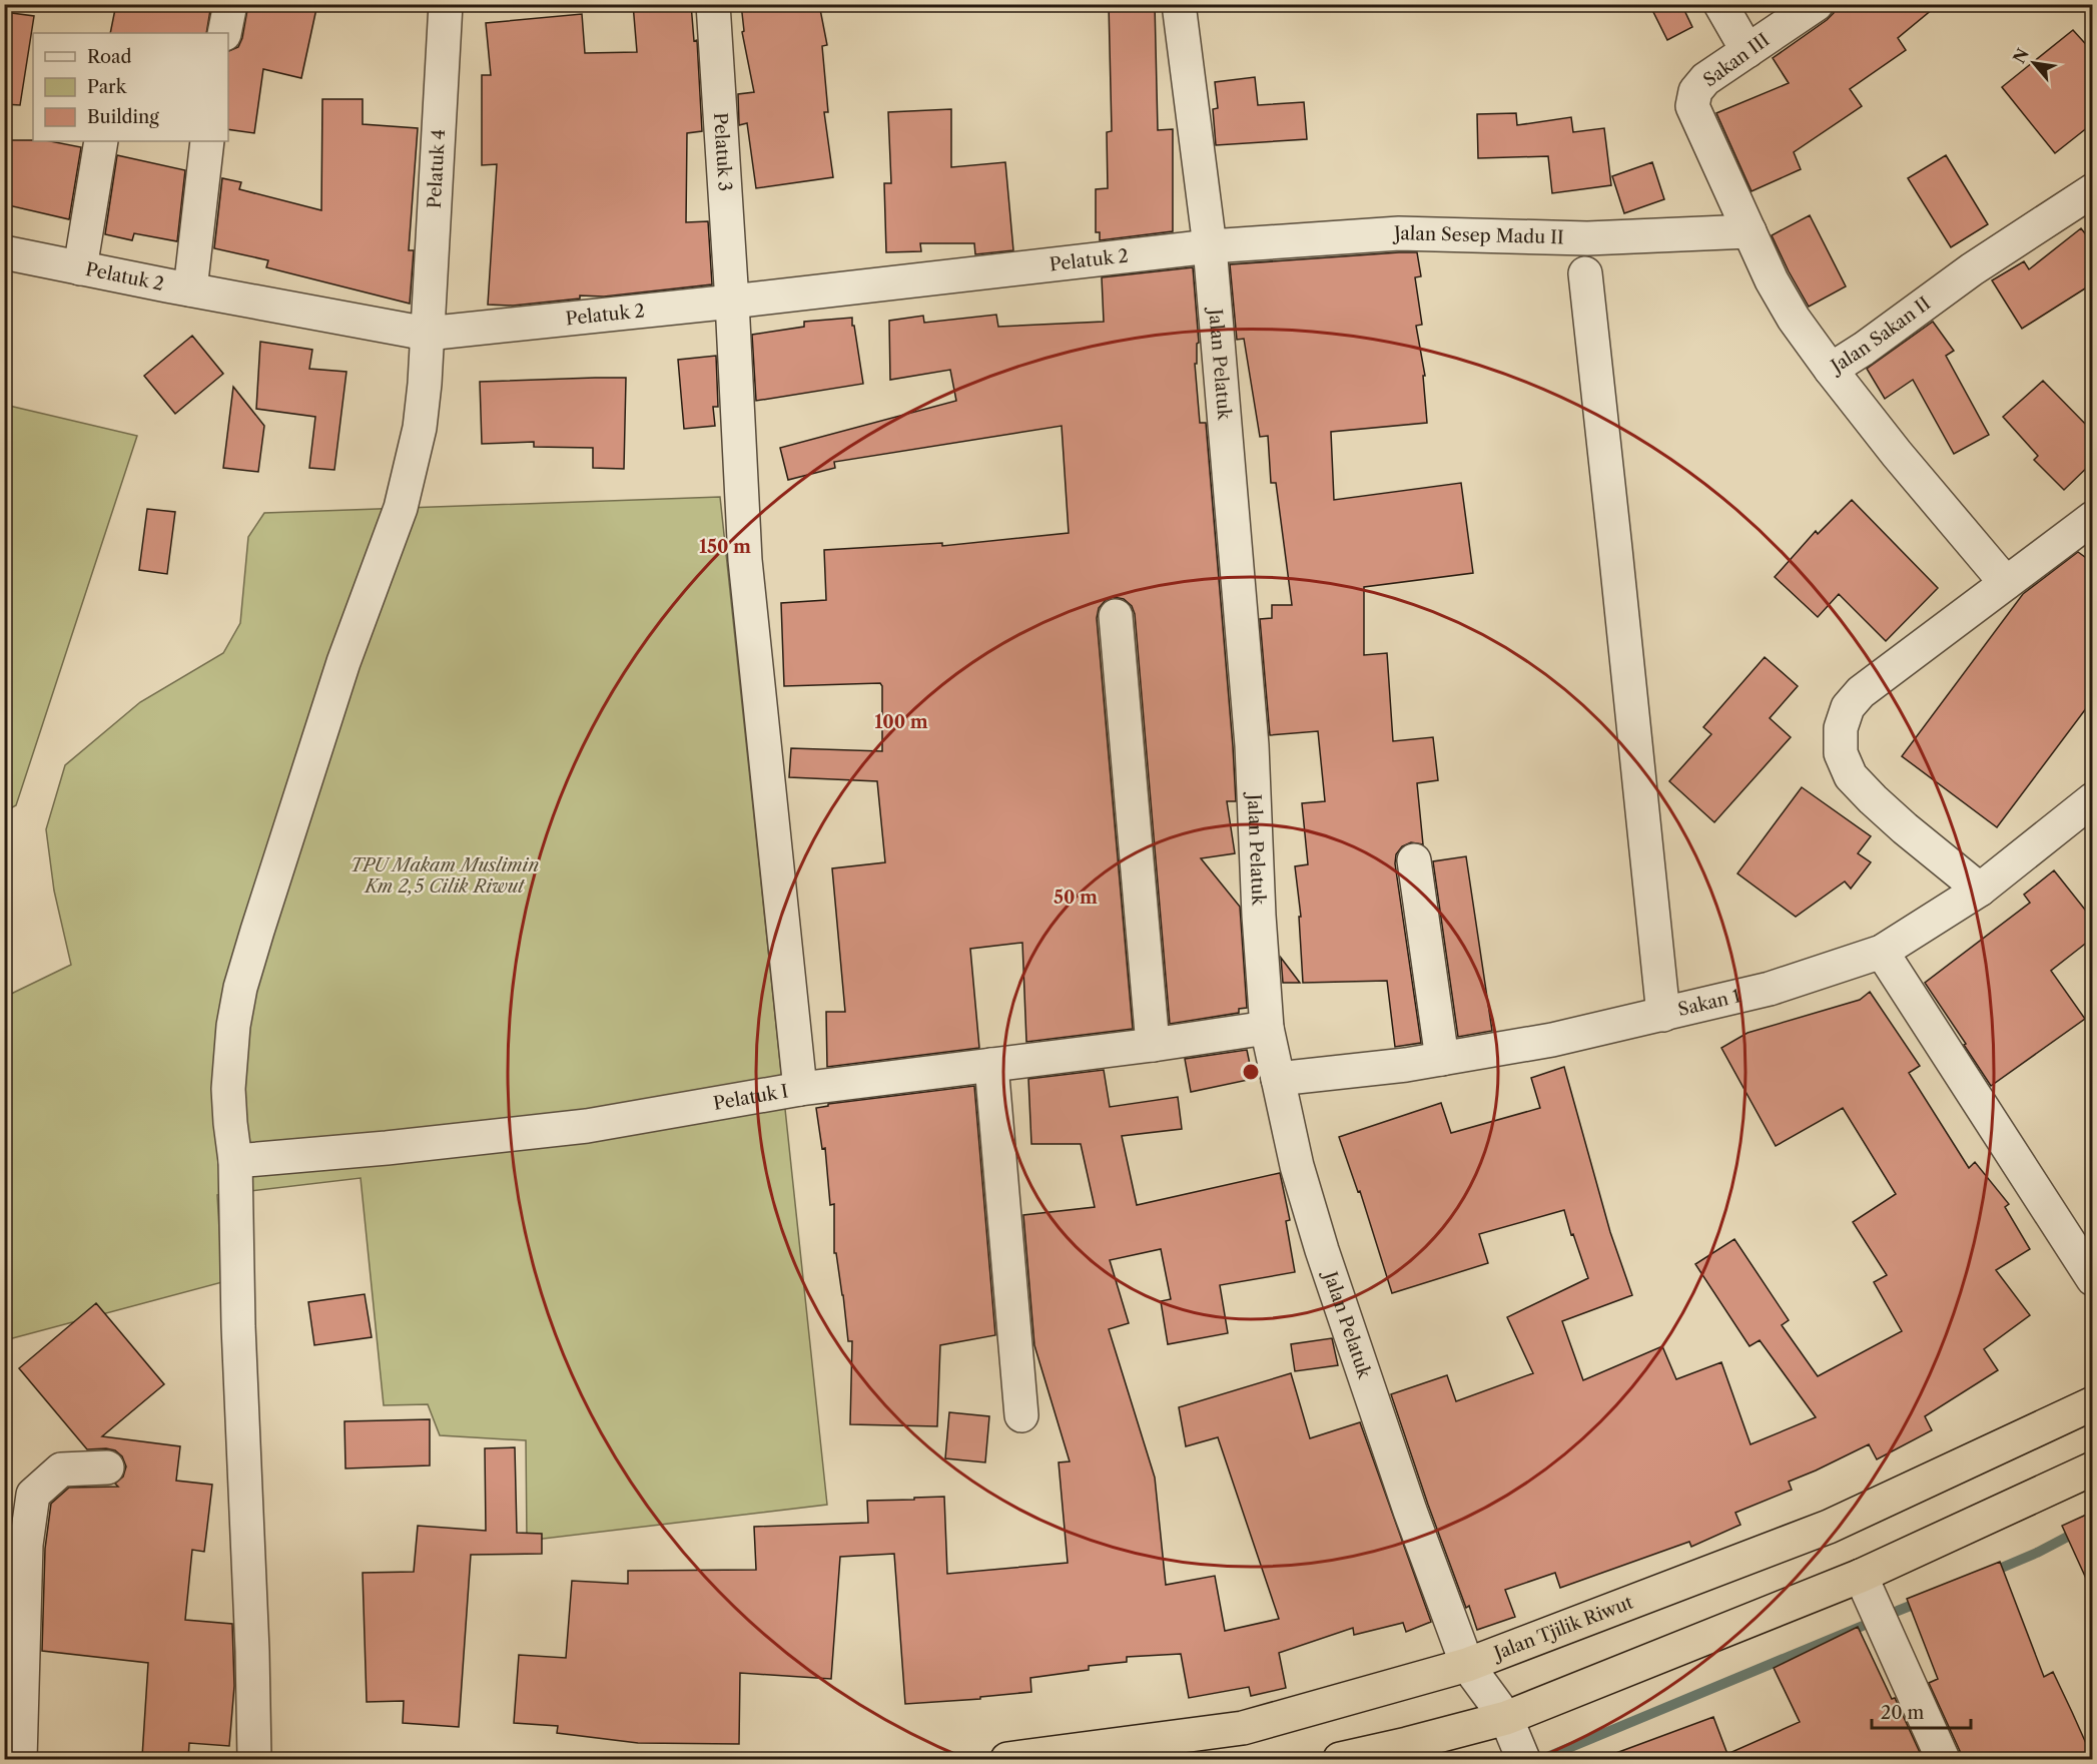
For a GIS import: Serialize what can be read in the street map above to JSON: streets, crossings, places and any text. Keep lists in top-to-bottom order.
{
  "streets": {
    "highway": ["Jalan Tjilik Riwut"],
    "street": [
      "Sakan III",
      "Pelatuk 3",
      "Pelatuk 4",
      "Jalan Sesep Madu II",
      "Pelatuk 2",
      "Jalan Sakan II",
      "Jalan Pelatuk",
      "Sakan 1",
      "Pelatuk I"
    ]
  },
  "crossings": [
    ["Sakan III", "Jalan Sakan II"],
    ["Pelatuk 3", "Pelatuk 2"],
    ["Pelatuk 3", "Pelatuk I"],
    ["Pelatuk 4", "Pelatuk 2"],
    ["Pelatuk 4", "Pelatuk I"],
    ["Jalan Sesep Madu II", "Pelatuk 2"],
    ["Jalan Sesep Madu II", "Jalan Sakan II"],
    ["Jalan Sesep Madu II", "Jalan Pelatuk"],
    ["Pelatuk 2", "Jalan Pelatuk"],
    ["Jalan Pelatuk", "Sakan 1"],
    ["Jalan Pelatuk", "Pelatuk I"],
    ["Jalan Pelatuk", "Jalan Tjilik Riwut"]
  ],
  "parks": ["TPU Makam Muslimin Km 2,5 Cilik Riwut"],
  "legend": ["Road", "Park", "Building"],
  "scale_bar": "20 m",
  "north": "top left",
  "rings": ["150 m", "100 m", "50 m"]
}
